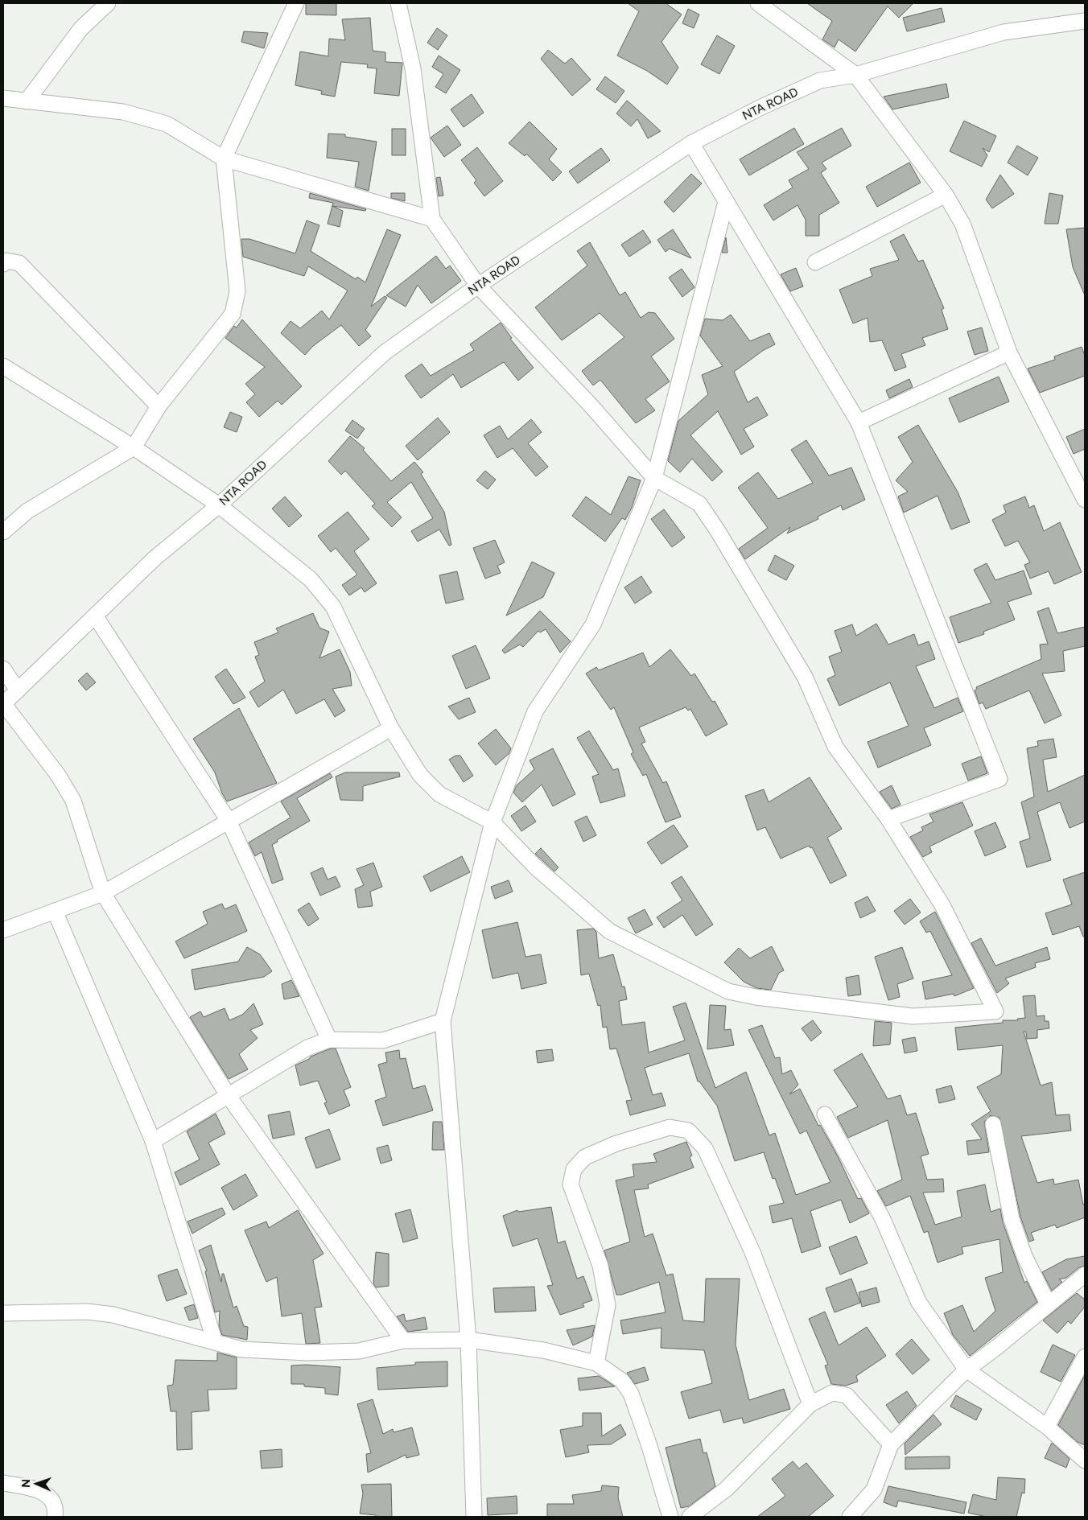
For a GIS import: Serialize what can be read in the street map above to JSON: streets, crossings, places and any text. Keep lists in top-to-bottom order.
{
  "streets": {
    "street": ["NTA ROAD"]
  },
  "north": "left"
}
